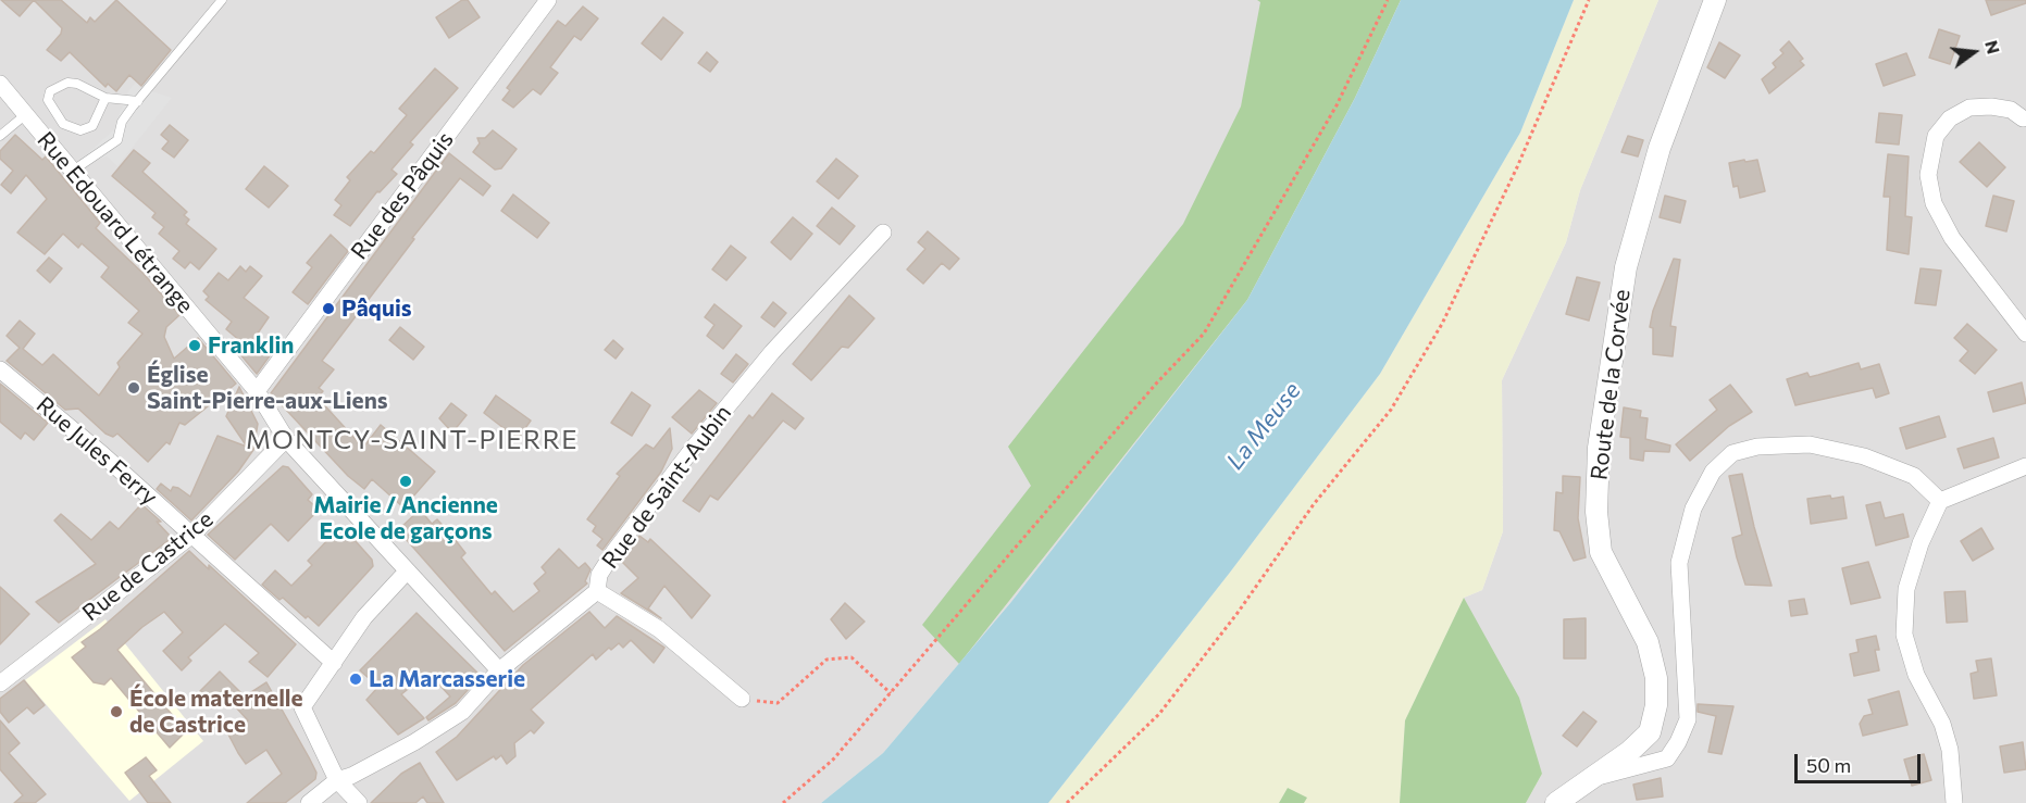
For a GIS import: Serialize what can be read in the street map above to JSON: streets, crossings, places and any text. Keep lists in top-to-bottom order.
{
  "streets": {
    "street": [
      "Rue des Pâquis",
      "Rue Edouard Létrange",
      "Route de la Corvée",
      "Rue Jules Ferry",
      "Rue de Saint-Aubin",
      "Rue de Castrice"
    ]
  },
  "crossings": [
    ["Rue des Pâquis", "Rue Edouard Létrange"],
    ["Rue Edouard Létrange", "Rue de Saint-Aubin"],
    ["Rue Edouard Létrange", "Rue de Castrice"],
    ["Rue Jules Ferry", "Rue de Castrice"]
  ],
  "districts": ["MONTCY-SAINT-PIERRE"],
  "water": ["La Meuse"],
  "places": [
    "Pâquis",
    "Franklin",
    "Église Saint-Pierre-aux-Liens",
    "Mairie / Ancienne Ecole de garçons",
    "La Marcasserie",
    "École maternelle de Castrice"
  ],
  "scale_bar": "50 m",
  "north": "right"
}
